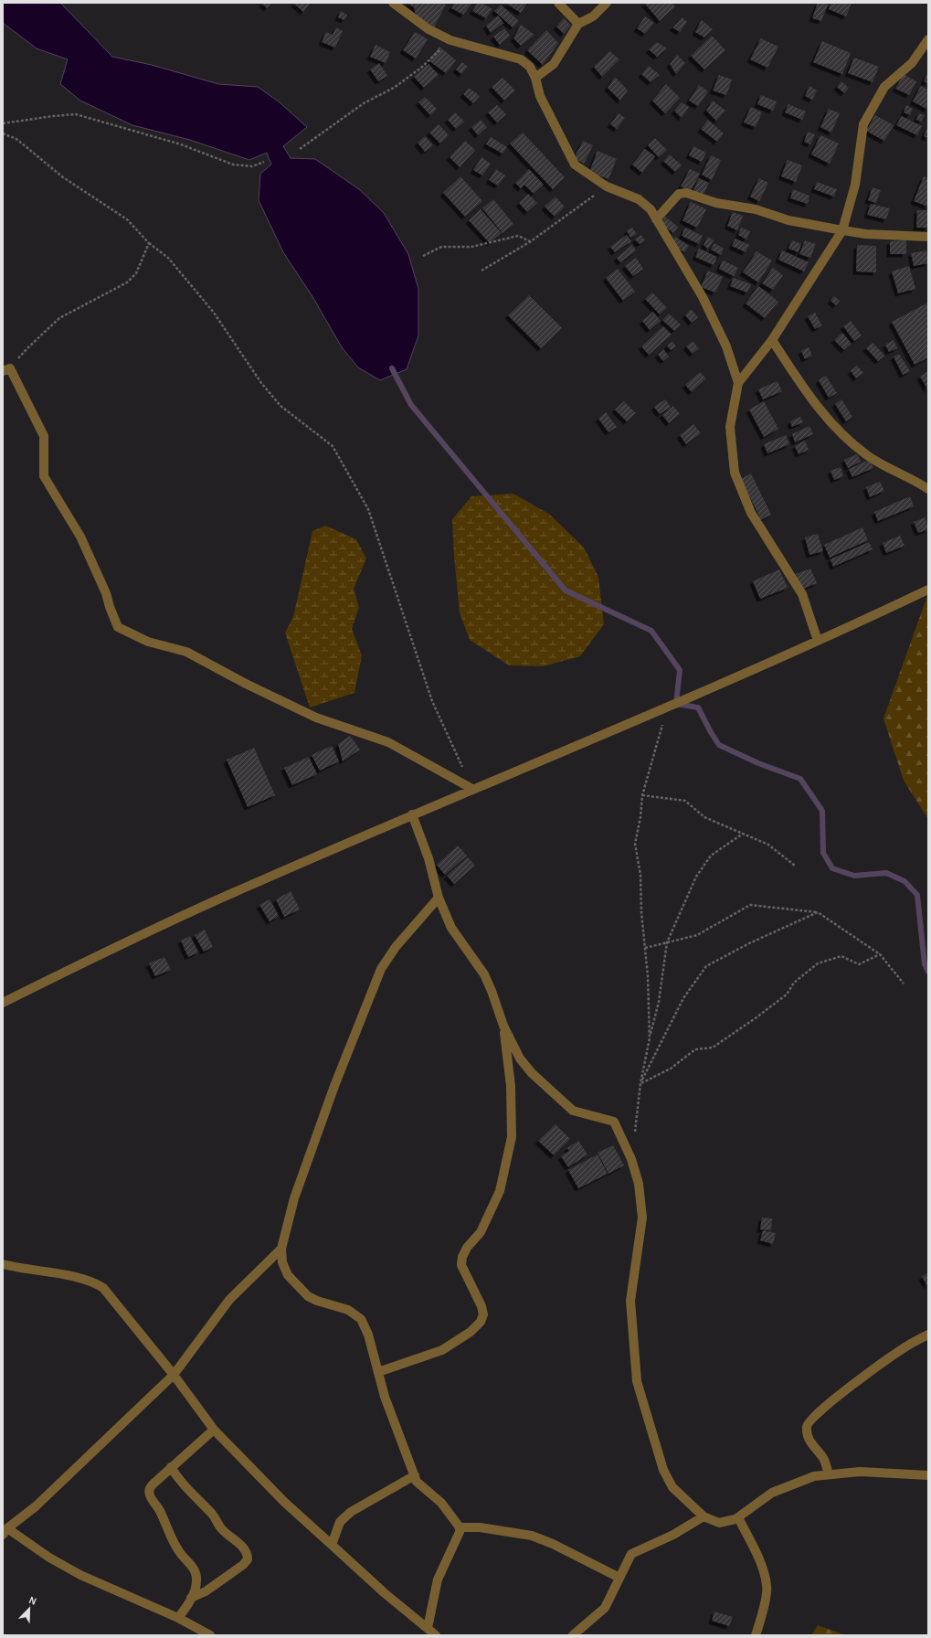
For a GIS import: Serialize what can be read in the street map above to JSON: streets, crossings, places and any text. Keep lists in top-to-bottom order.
{
  "north": "top right"
}
